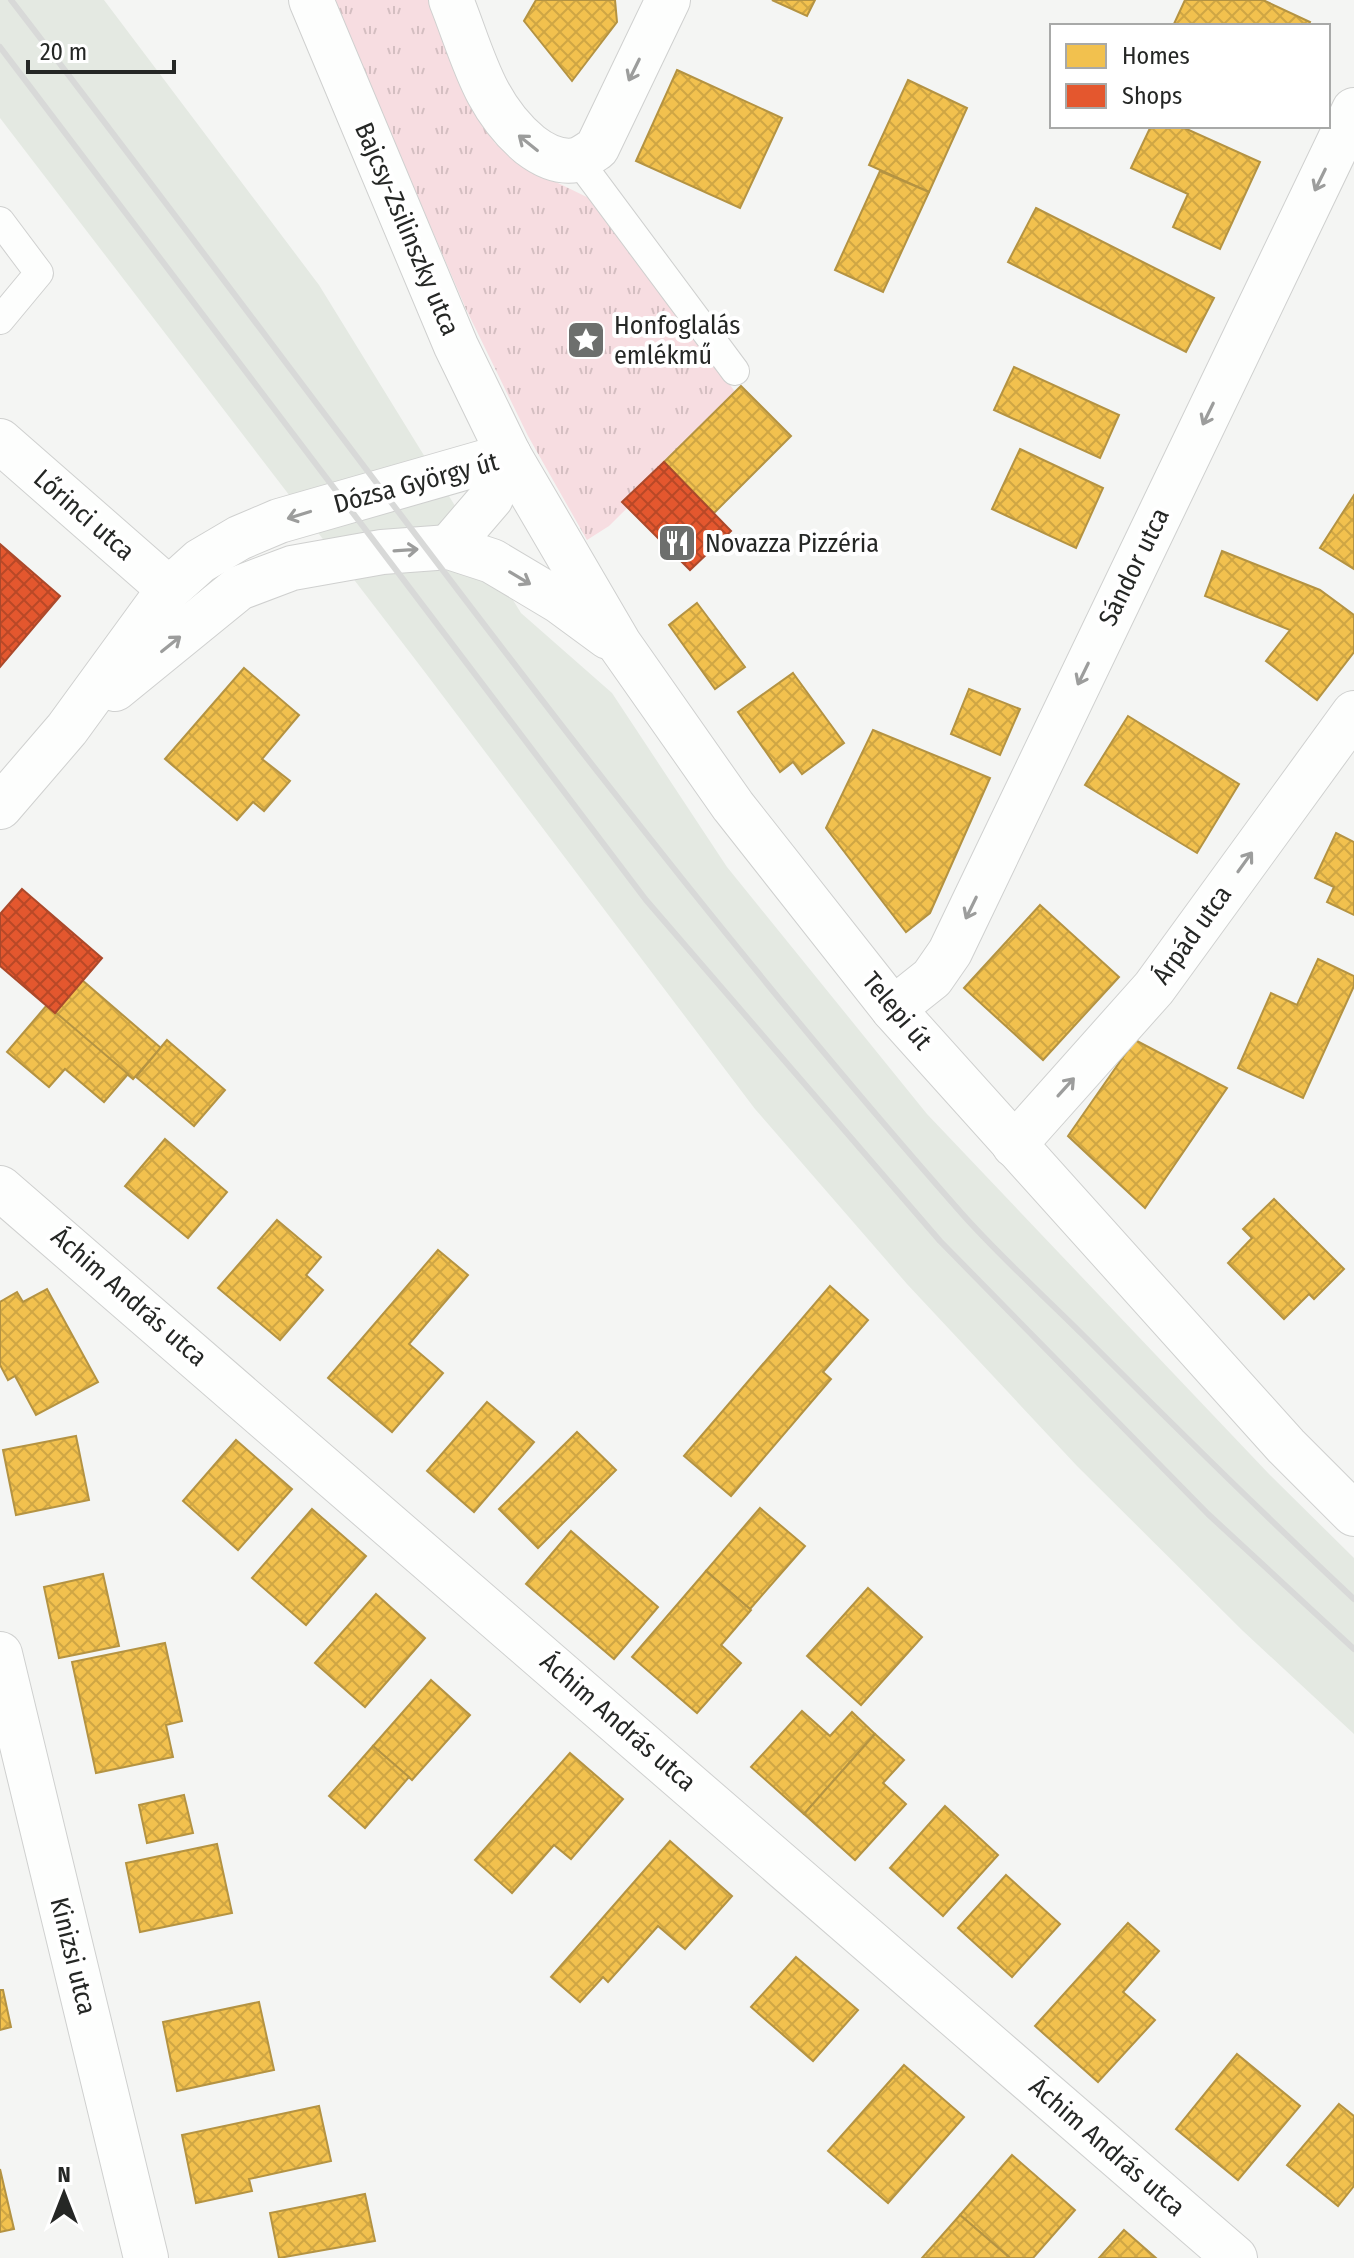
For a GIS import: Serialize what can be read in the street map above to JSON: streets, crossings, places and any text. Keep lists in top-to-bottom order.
{
  "streets": {
    "street": [
      "Bajcsy-Zsilinszky utca",
      "Dózsa György út",
      "Lőrinci utca",
      "Sándor utca",
      "Árpád utca",
      "Telepi út",
      "Áchim András utca",
      "Kinizsi utca"
    ]
  },
  "crossings": [
    ["Bajcsy-Zsilinszky utca", "Dózsa György út"],
    ["Bajcsy-Zsilinszky utca", "Telepi út"],
    ["Dózsa György út", "Lőrinci utca"],
    ["Dózsa György út", "Telepi út"],
    ["Sándor utca", "Telepi út"],
    ["Árpád utca", "Telepi út"]
  ],
  "one_way": ["Sándor utca", "Árpád utca"],
  "places": {
    "place": ["Honfoglalás emlékmű"],
    "restaurant": ["Novazza Pizzéria"]
  },
  "legend": ["Homes", "Shops"],
  "scale_bar": "20 m",
  "north": "top"
}
